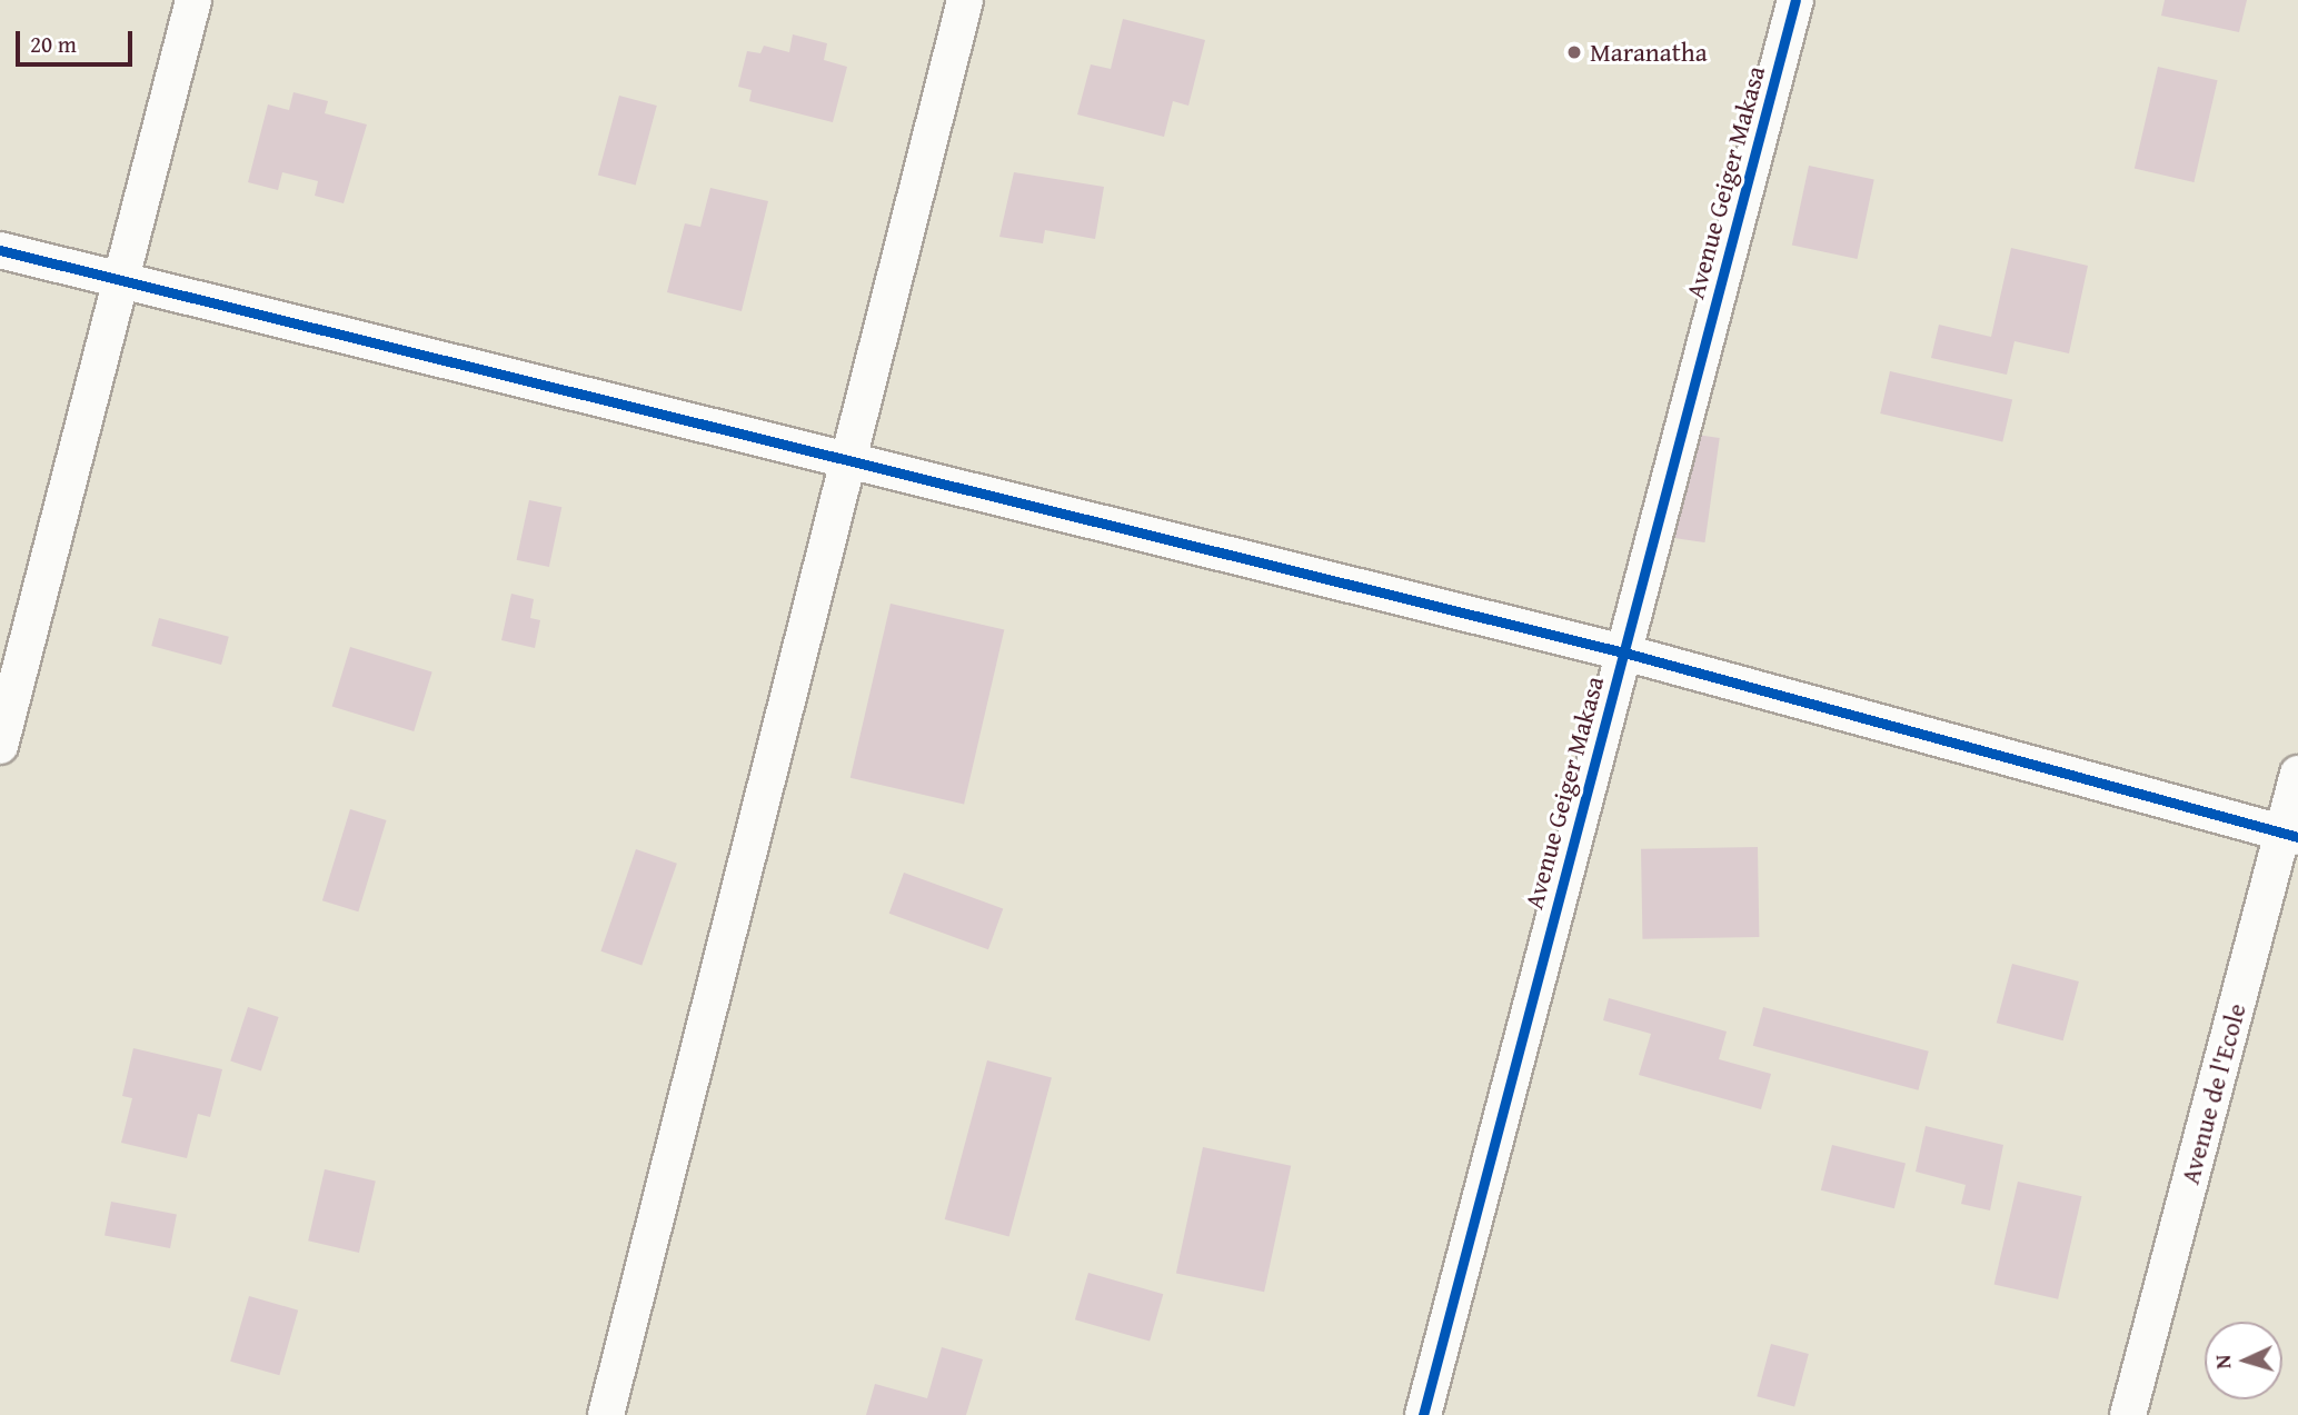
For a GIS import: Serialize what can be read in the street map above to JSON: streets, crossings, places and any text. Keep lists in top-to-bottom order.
{
  "streets": {
    "street": ["Avenue Geiger Makasa", "Avenue de l'Ecole"]
  },
  "places": ["Maranatha"],
  "scale_bar": "20 m",
  "north": "left"
}
